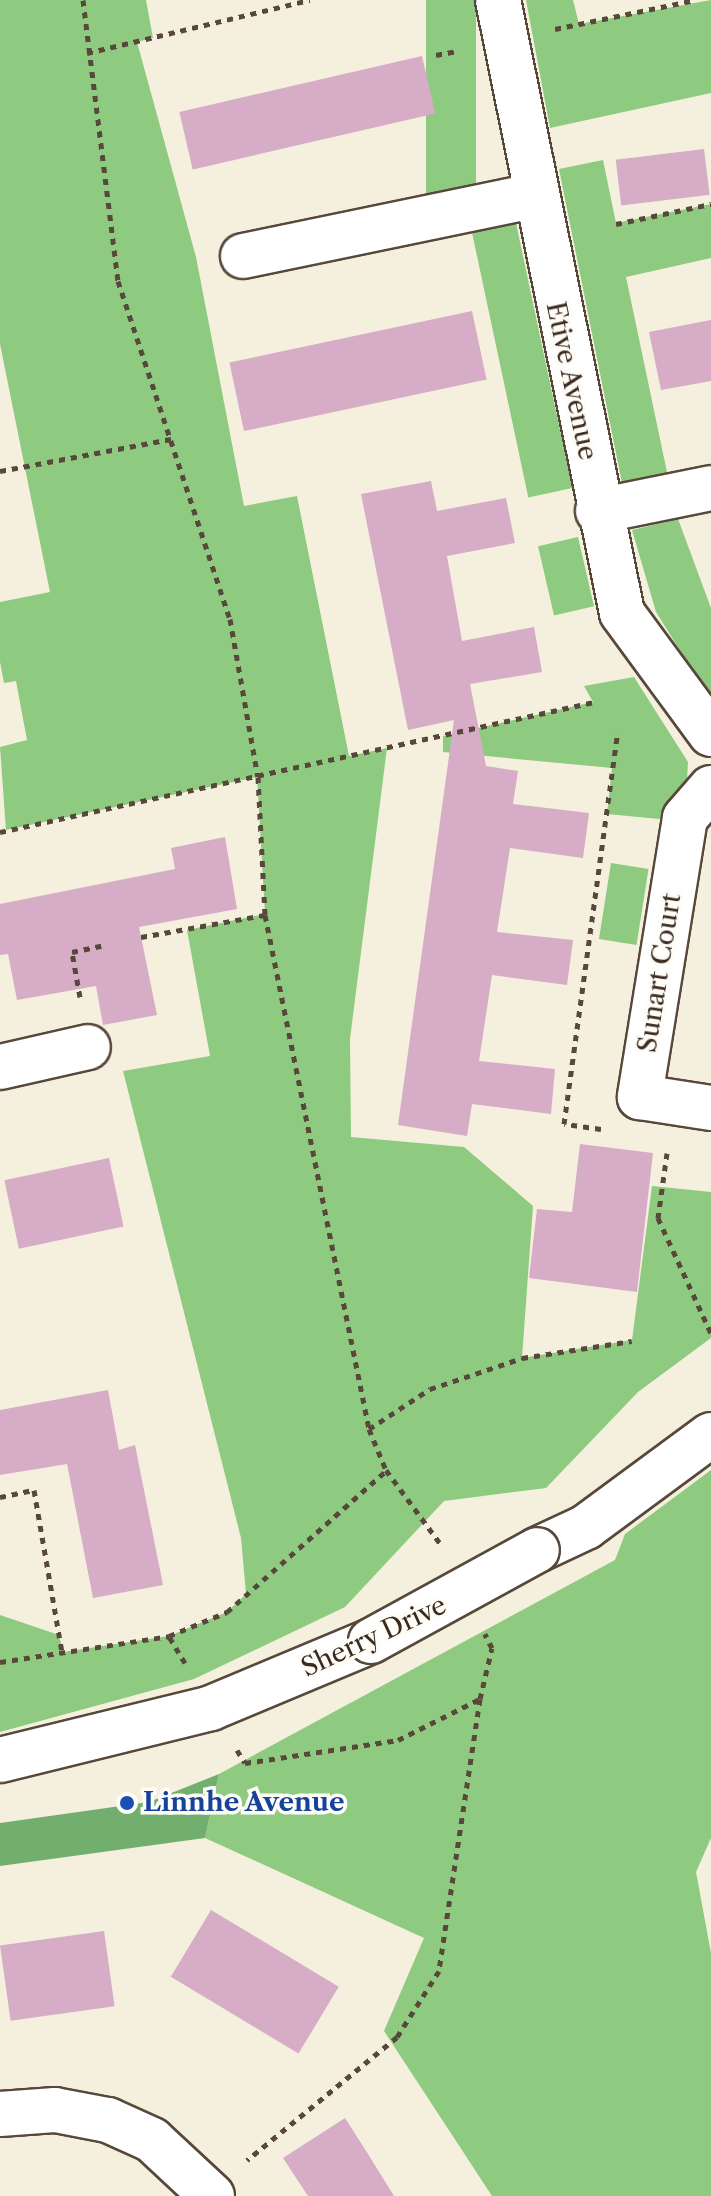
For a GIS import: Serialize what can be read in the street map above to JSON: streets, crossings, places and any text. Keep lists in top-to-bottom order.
{
  "streets": {
    "street": ["Etive Avenue", "Sunart Court", "Sherry Drive"]
  },
  "places": ["Linnhe Avenue"]
}
